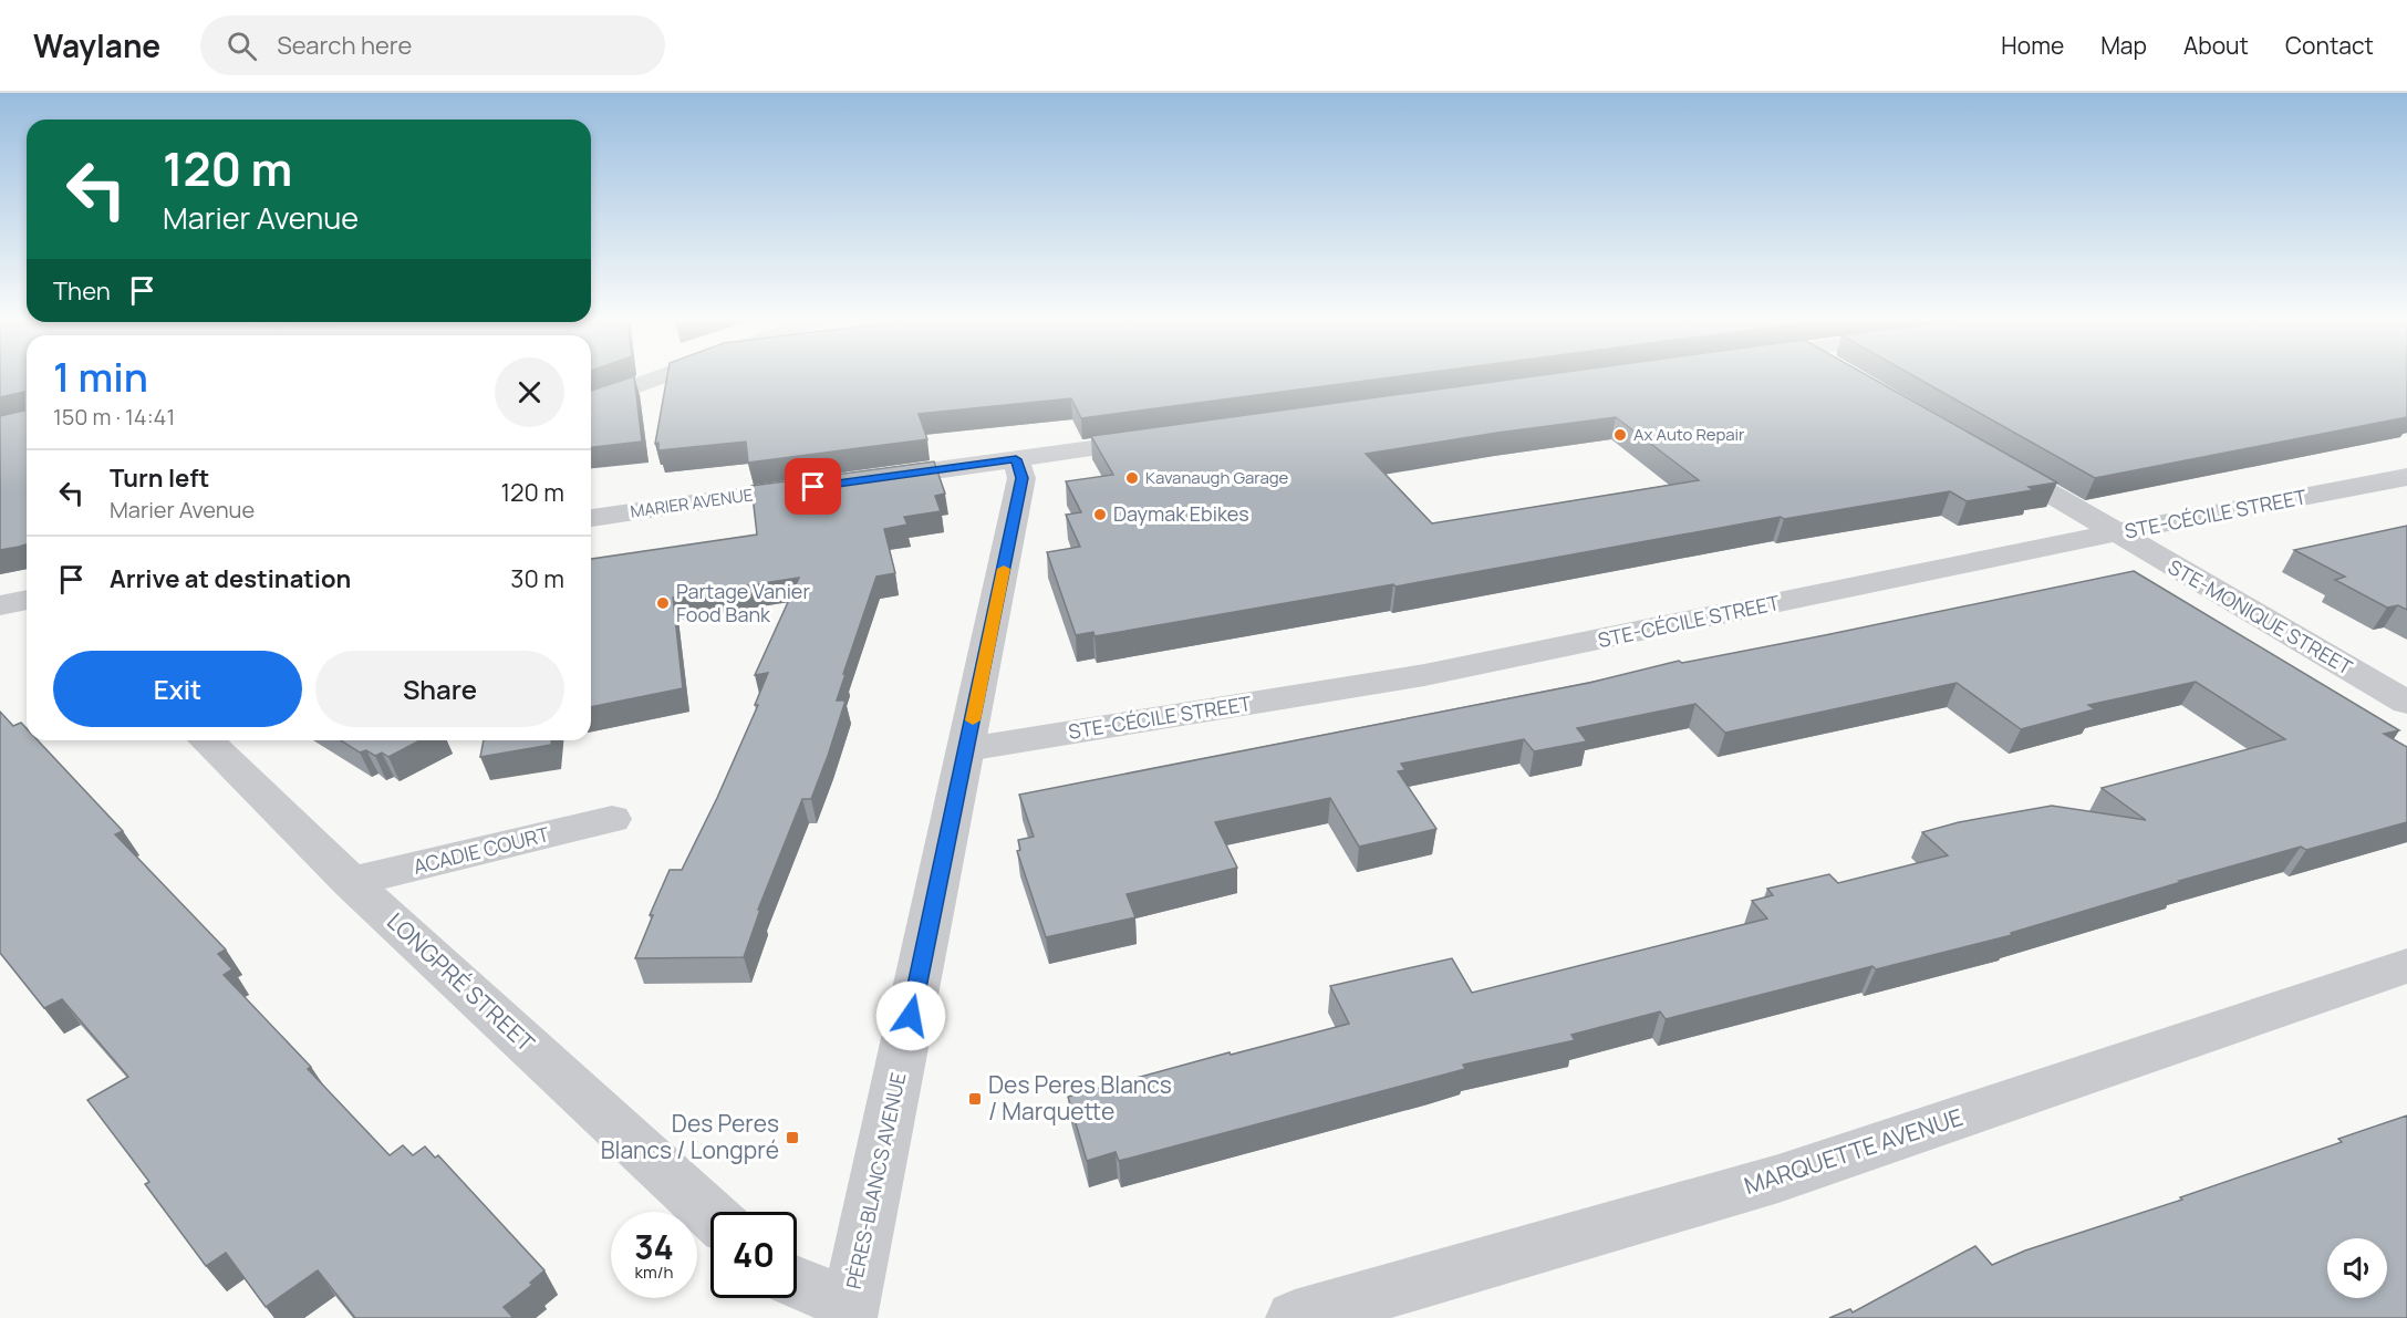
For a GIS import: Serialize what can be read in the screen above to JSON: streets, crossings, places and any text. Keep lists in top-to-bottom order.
{
  "streets": {
    "street": [
      "MARIER AVENUE",
      "STE-CÉCILE STREET",
      "STE-MONIQUE STREET",
      "ACADIE COURT",
      "LONGPRÉ STREET",
      "MARQUETTE AVENUE",
      "PÈRES-BLANCS AVENUE"
    ]
  },
  "crossings": [
    ["STE-CÉCILE STREET", "STE-MONIQUE STREET"],
    ["STE-CÉCILE STREET", "PÈRES-BLANCS AVENUE"],
    ["ACADIE COURT", "LONGPRÉ STREET"]
  ],
  "places": {
    "other": [
      "Ax Auto Repair",
      "Kavanaugh Garage",
      "Daymak Ebikes",
      "Partage Vanier Food Bank"
    ],
    "transit": ["Des Peres Blancs / Marquette", "Des Peres Blancs / Longpré"]
  },
  "page": {
    "header": "Waylane",
    "search": "Search here",
    "nav": [
      "Home",
      "Map",
      "About",
      "Contact"
    ],
    "turn": ["120 m", "Marier Avenue"],
    "then": "Then",
    "heading": ["1 min", "150 m · 14:41"],
    "list": [
      {
        "name": "Turn left",
        "note": "Marier Avenue",
        "value": "120 m"
      },
      {
        "name": "Arrive at destination",
        "value": "30 m"
      }
    ],
    "buttons": ["Exit", "Share"],
    "speed": "34 km/h",
    "limit": "40"
  }
}
